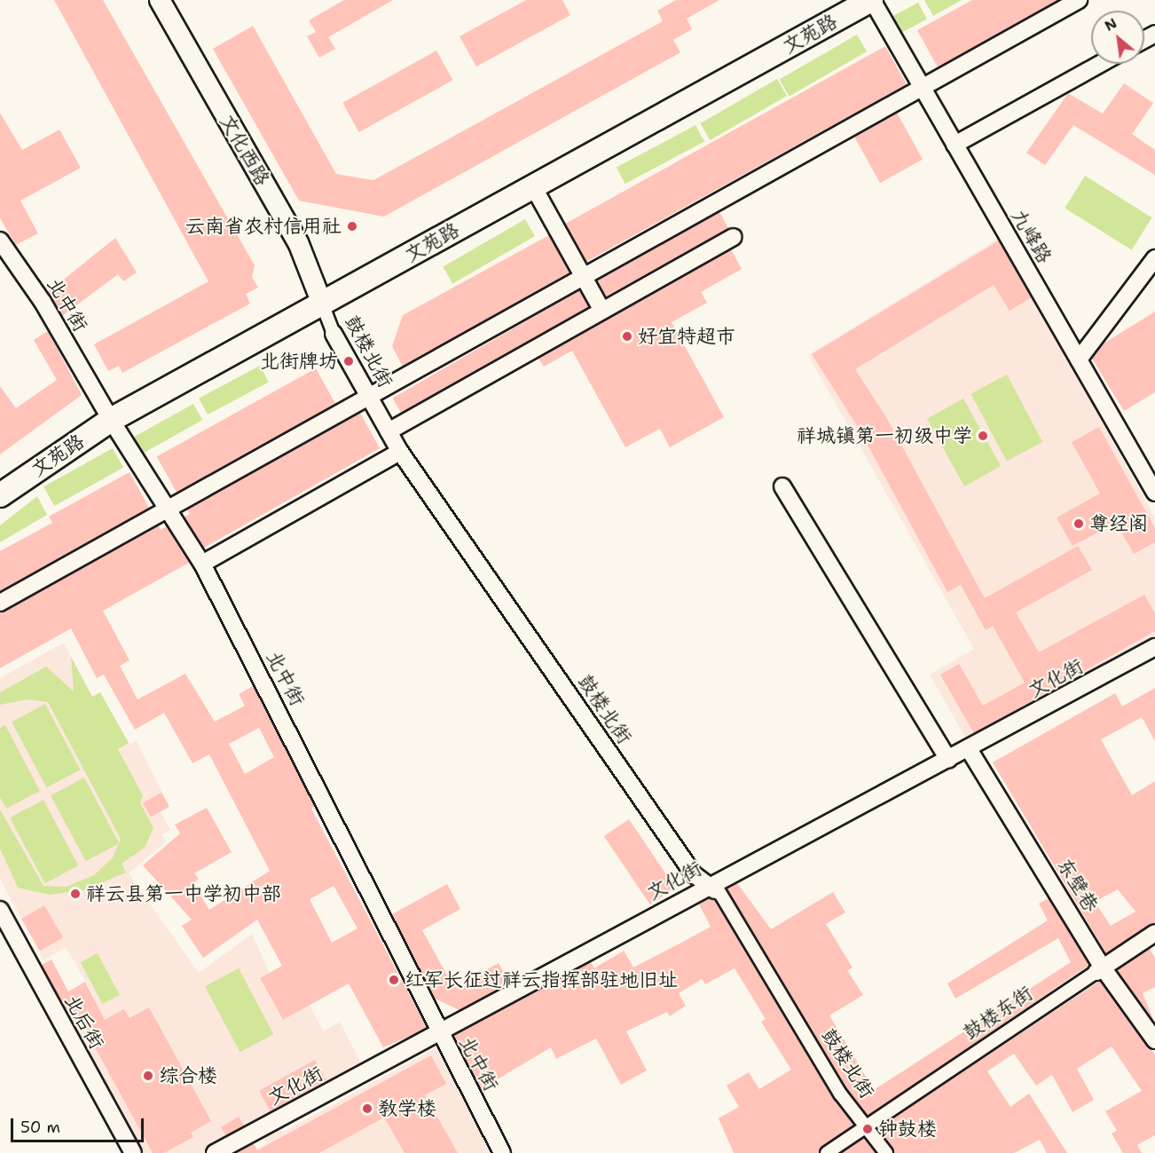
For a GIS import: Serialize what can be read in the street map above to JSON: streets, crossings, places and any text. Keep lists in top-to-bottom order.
{
  "streets": {
    "main road": ["文苑路"],
    "street": [
      "文化西路",
      "九峰路",
      "北中街",
      "鼓楼北街",
      "文化街",
      "东壁巷",
      "鼓楼东街",
      "北后街"
    ]
  },
  "crossings": [
    ["文苑路", "文化西路"],
    ["文苑路", "九峰路"],
    ["文苑路", "北中街"],
    ["文苑路", "鼓楼北街"],
    ["文化西路", "鼓楼北街"],
    ["北中街", "文化街"],
    ["鼓楼北街", "文化街"],
    ["鼓楼北街", "鼓楼东街"],
    ["文化街", "东壁巷"],
    ["东壁巷", "鼓楼东街"]
  ],
  "places": [
    "云南省农村信用社",
    "好宜特超市",
    "北街牌坊",
    "祥城镇第一初级中学",
    "尊经阁",
    "祥云县第一中学初中部",
    "红军长征过祥云指挥部驻地旧址",
    "综合楼",
    "教学楼",
    "钟鼓楼"
  ],
  "scale_bar": "50 m",
  "north": "top left"
}
